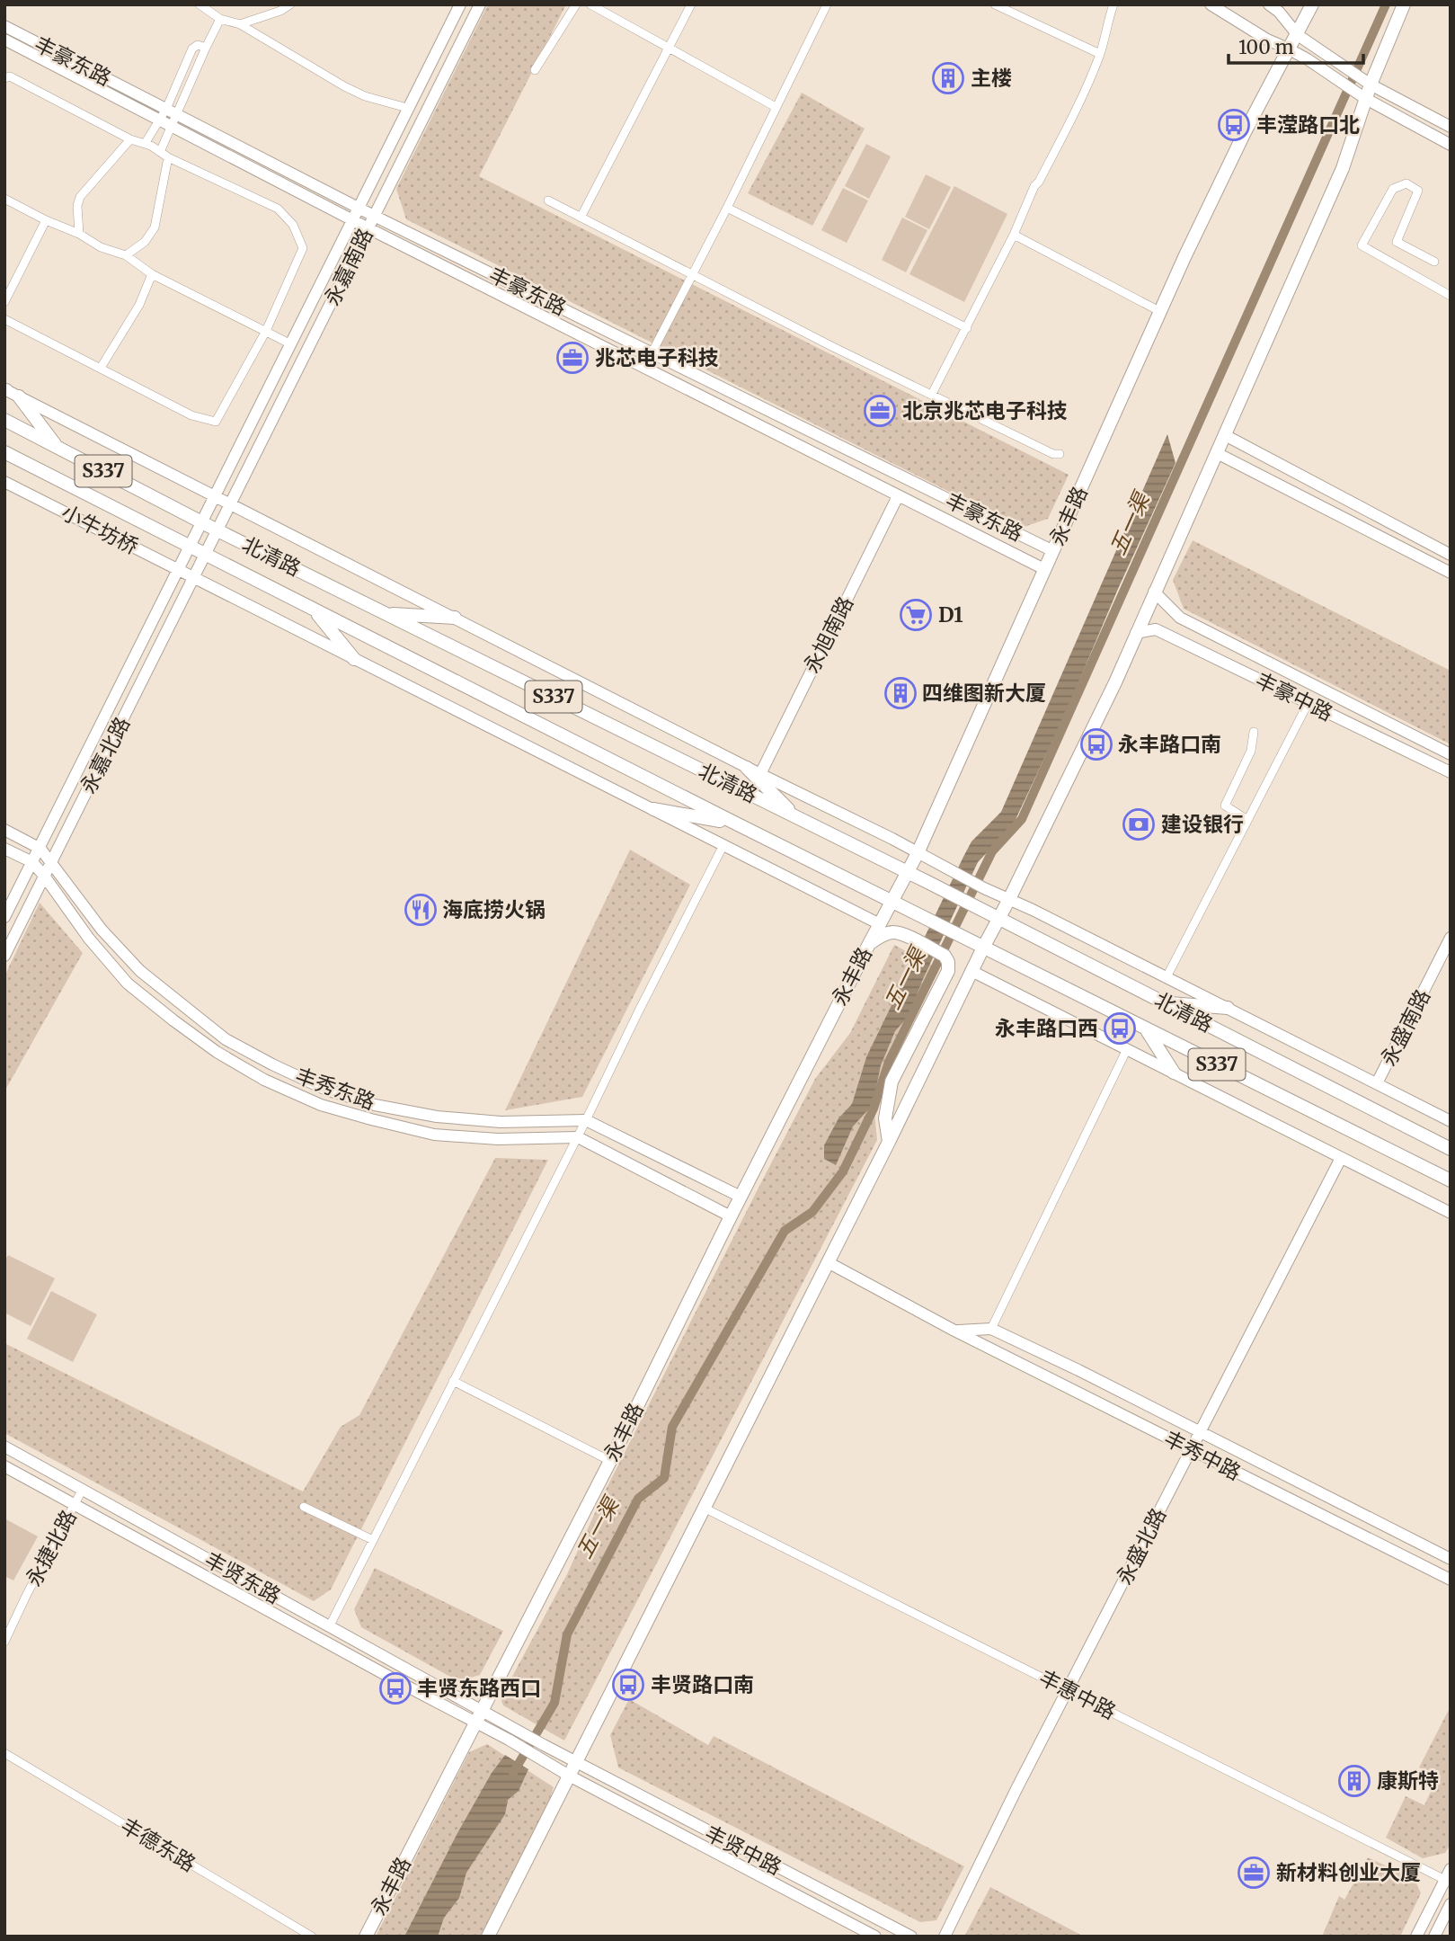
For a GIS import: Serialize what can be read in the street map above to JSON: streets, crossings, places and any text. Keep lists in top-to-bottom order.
{
  "streets": {
    "main road": ["S337", "永丰路", "北清路"],
    "street": [
      "丰豪东路",
      "永嘉南路",
      "小牛坊桥",
      "永旭南路",
      "丰豪中路",
      "永嘉北路",
      "永盛南路",
      "丰秀东路",
      "丰秀中路",
      "永盛北路",
      "永捷北路",
      "丰贤东路",
      "丰惠中路",
      "丰德东路",
      "丰贤中路"
    ]
  },
  "crossings": [
    ["丰豪东路", "永嘉南路"],
    ["丰豪东路", "永丰路"],
    ["丰豪东路", "永旭南路"],
    ["永嘉南路", "北清路"],
    ["永嘉南路", "永嘉北路"],
    ["永丰路", "北清路"],
    ["永丰路", "丰秀东路"],
    ["永丰路", "丰贤东路"],
    ["小牛坊桥", "永嘉北路"],
    ["北清路", "永旭南路"],
    ["北清路", "永嘉北路"],
    ["北清路", "永盛南路"],
    ["永嘉北路", "丰秀东路"],
    ["丰秀中路", "永盛北路"],
    ["永盛北路", "丰惠中路"],
    ["永捷北路", "丰贤东路"]
  ],
  "water": ["五一渠"],
  "places": {
    "building": ["主楼", "四维图新大厦", "康斯特"],
    "bus stop": [
      "丰滢路口北",
      "永丰路口南",
      "永丰路口西",
      "丰贤路口南",
      "丰贤东路西口"
    ],
    "office": ["兆芯电子科技", "北京兆芯电子科技", "新材料创业大厦"],
    "supermarket": ["D1"],
    "bank": ["建设银行"],
    "restaurant": ["海底捞火锅"]
  },
  "scale_bar": "100 m"
}
